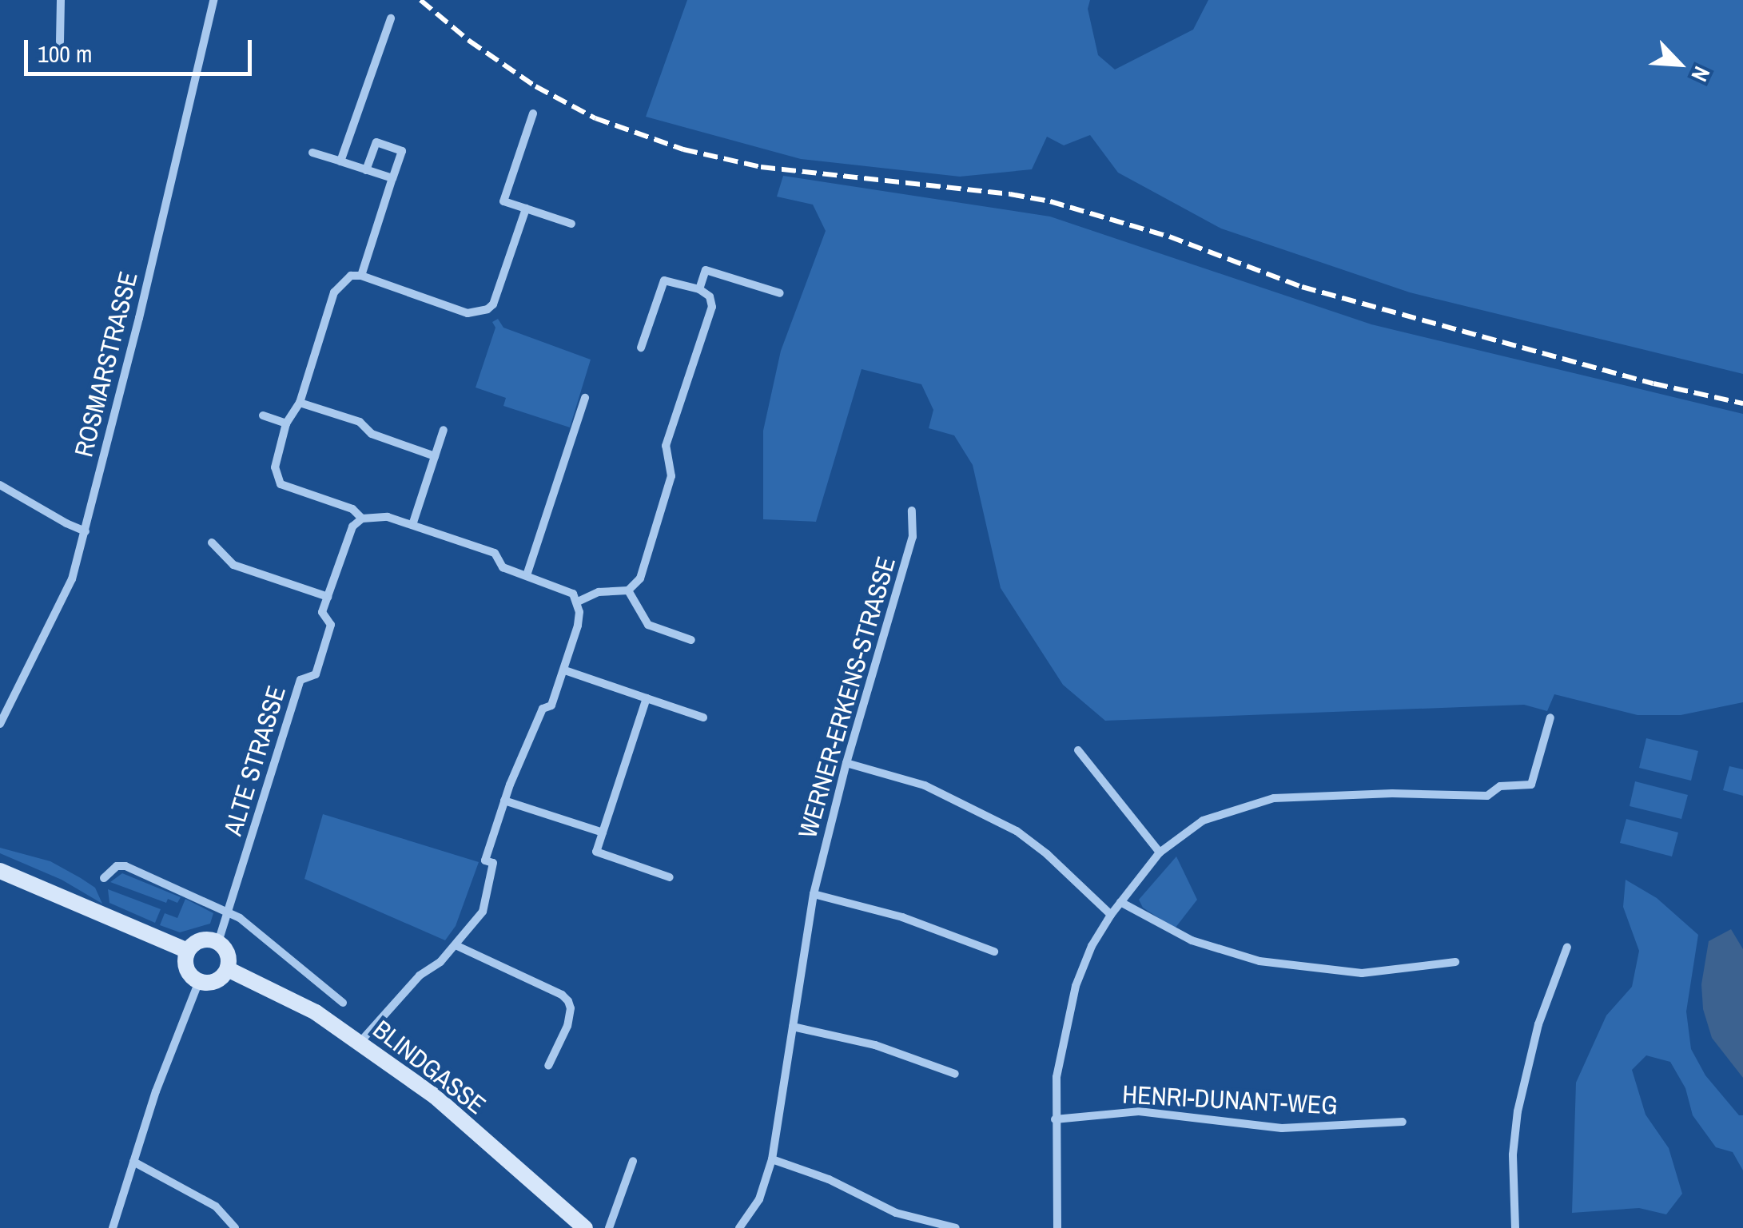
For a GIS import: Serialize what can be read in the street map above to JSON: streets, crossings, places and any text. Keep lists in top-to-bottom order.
{
  "streets": {
    "main road": ["BLINDGASSE"],
    "street": [
      "ROSMARSTRASSE",
      "WERNER-ERKENS-STRASSE",
      "ALTE STRASSE",
      "HENRI-DUNANT-WEG"
    ]
  },
  "crossings": [
    ["ALTE STRASSE", "BLINDGASSE"]
  ],
  "scale_bar": "100 m",
  "north": "bottom right"
}
